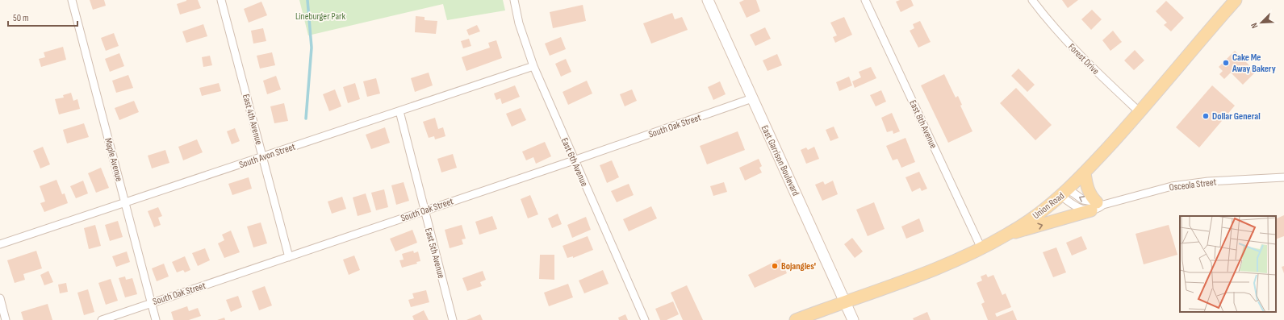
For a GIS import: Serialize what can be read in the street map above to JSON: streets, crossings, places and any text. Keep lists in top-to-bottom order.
{
  "streets": {
    "main road": ["East Garrison Boulevard", "Union Road"],
    "street": [
      "Forest Drive",
      "East 4th Avenue",
      "East 8th Avenue",
      "South Oak Street",
      "South Avon Street",
      "Maple Avenue",
      "East 6th Avenue",
      "Osceola Street",
      "East 5th Avenue"
    ]
  },
  "crossings": [
    ["Forest Drive", "Union Road"],
    ["East 4th Avenue", "South Oak Street"],
    ["East 4th Avenue", "South Avon Street"],
    ["East 8th Avenue", "Union Road"],
    ["South Oak Street", "Maple Avenue"],
    ["South Oak Street", "East Garrison Boulevard"],
    ["South Oak Street", "East 6th Avenue"],
    ["South Oak Street", "East 5th Avenue"],
    ["South Avon Street", "Maple Avenue"],
    ["South Avon Street", "East 6th Avenue"],
    ["South Avon Street", "East 5th Avenue"],
    ["East Garrison Boulevard", "Union Road"]
  ],
  "parks": ["Lineburger Park"],
  "places": ["Cake Me Away Bakery", "Dollar General", "Bojangles'"],
  "scale_bar": "50 m",
  "north": "bottom left"
}
